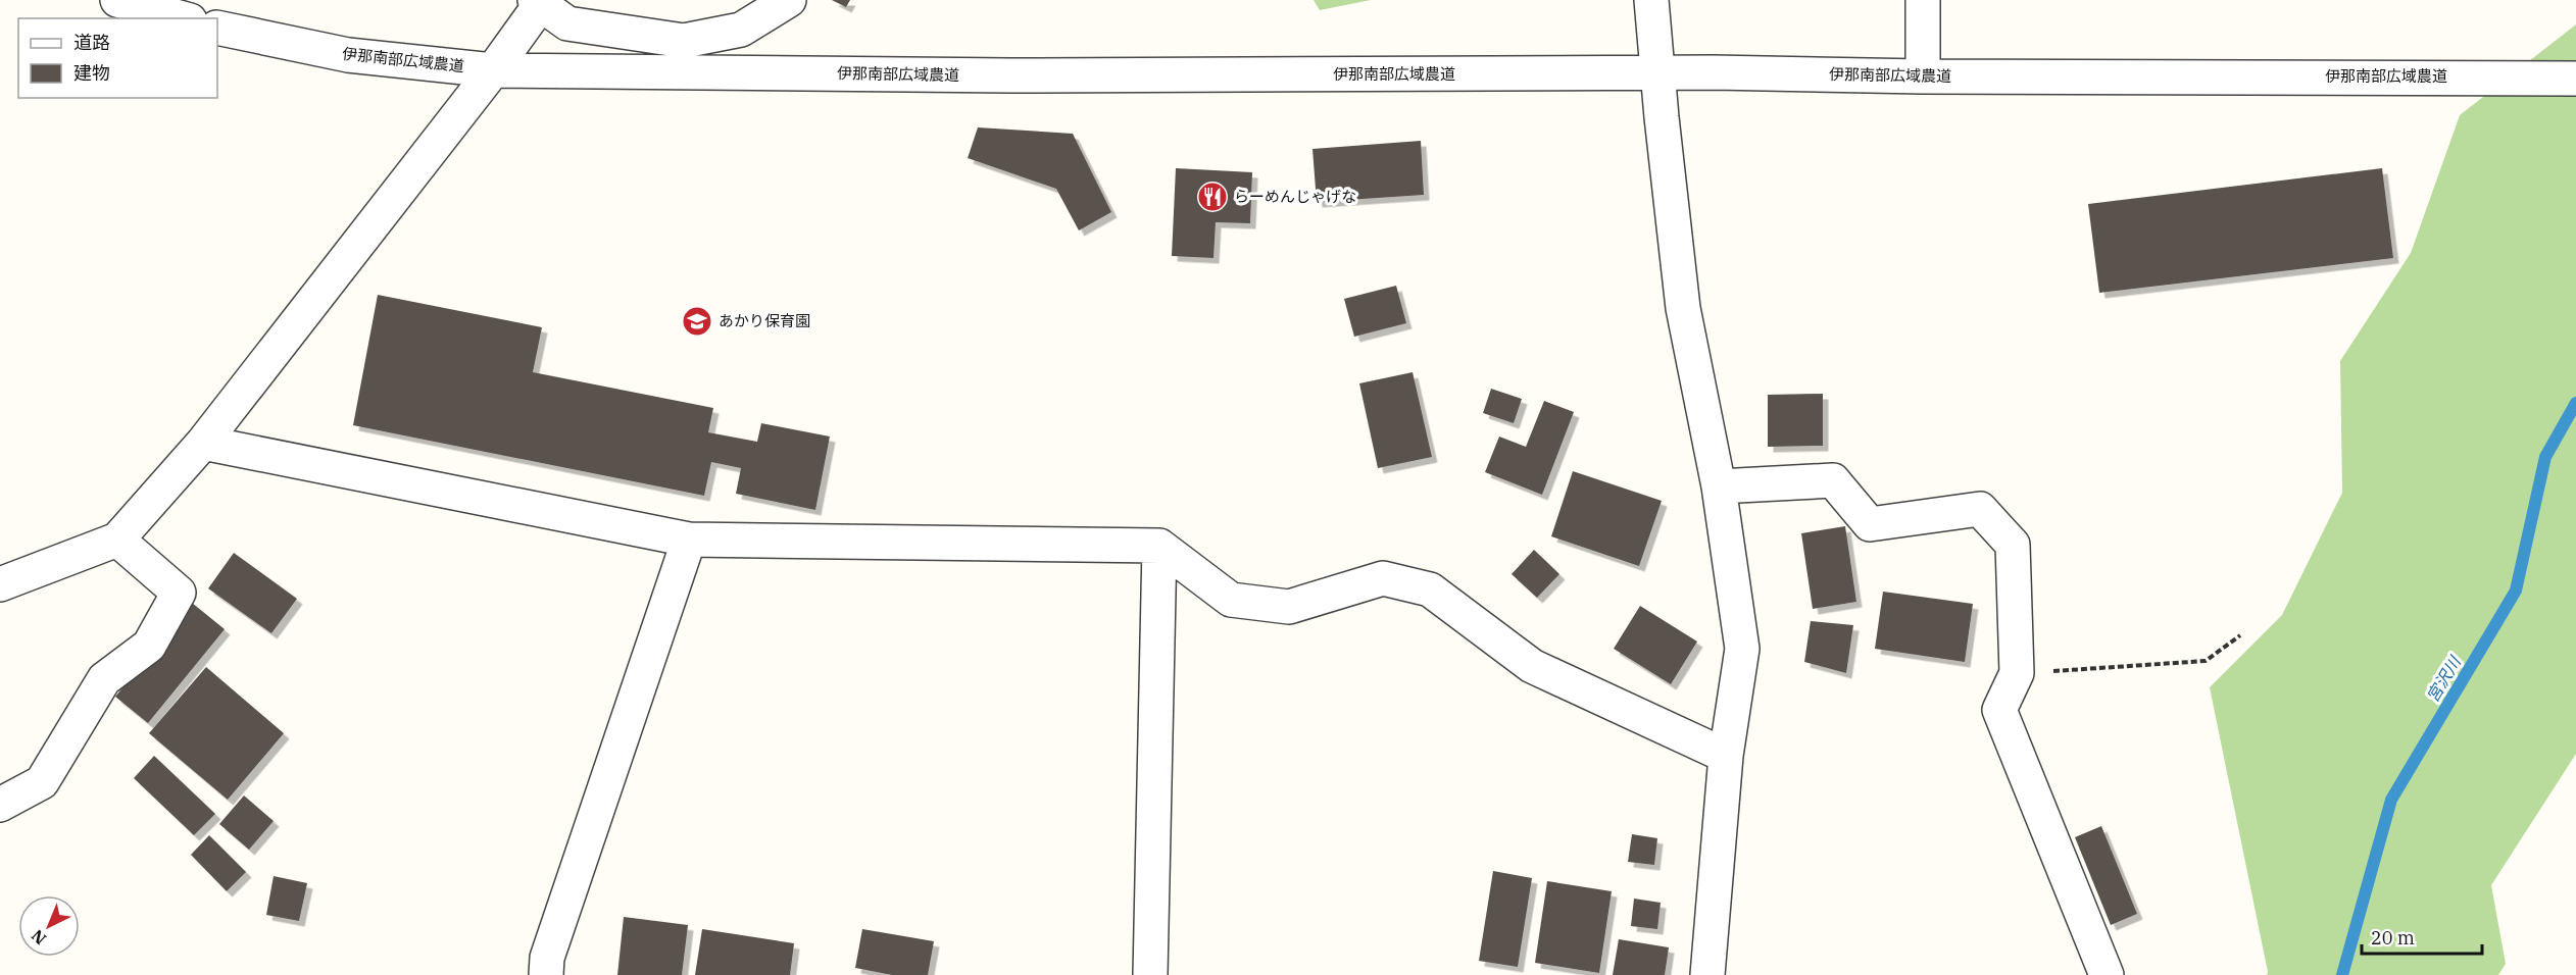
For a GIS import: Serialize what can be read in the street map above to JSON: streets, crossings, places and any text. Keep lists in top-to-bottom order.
{
  "streets": {
    "street": ["伊那南部広域農道"]
  },
  "water": ["宮沢川"],
  "places": {
    "restaurant": ["らーめんじゃげな"],
    "school or university": ["あかり保育園"]
  },
  "legend": ["道路", "建物"],
  "scale_bar": "20 m",
  "north": "bottom left"
}
